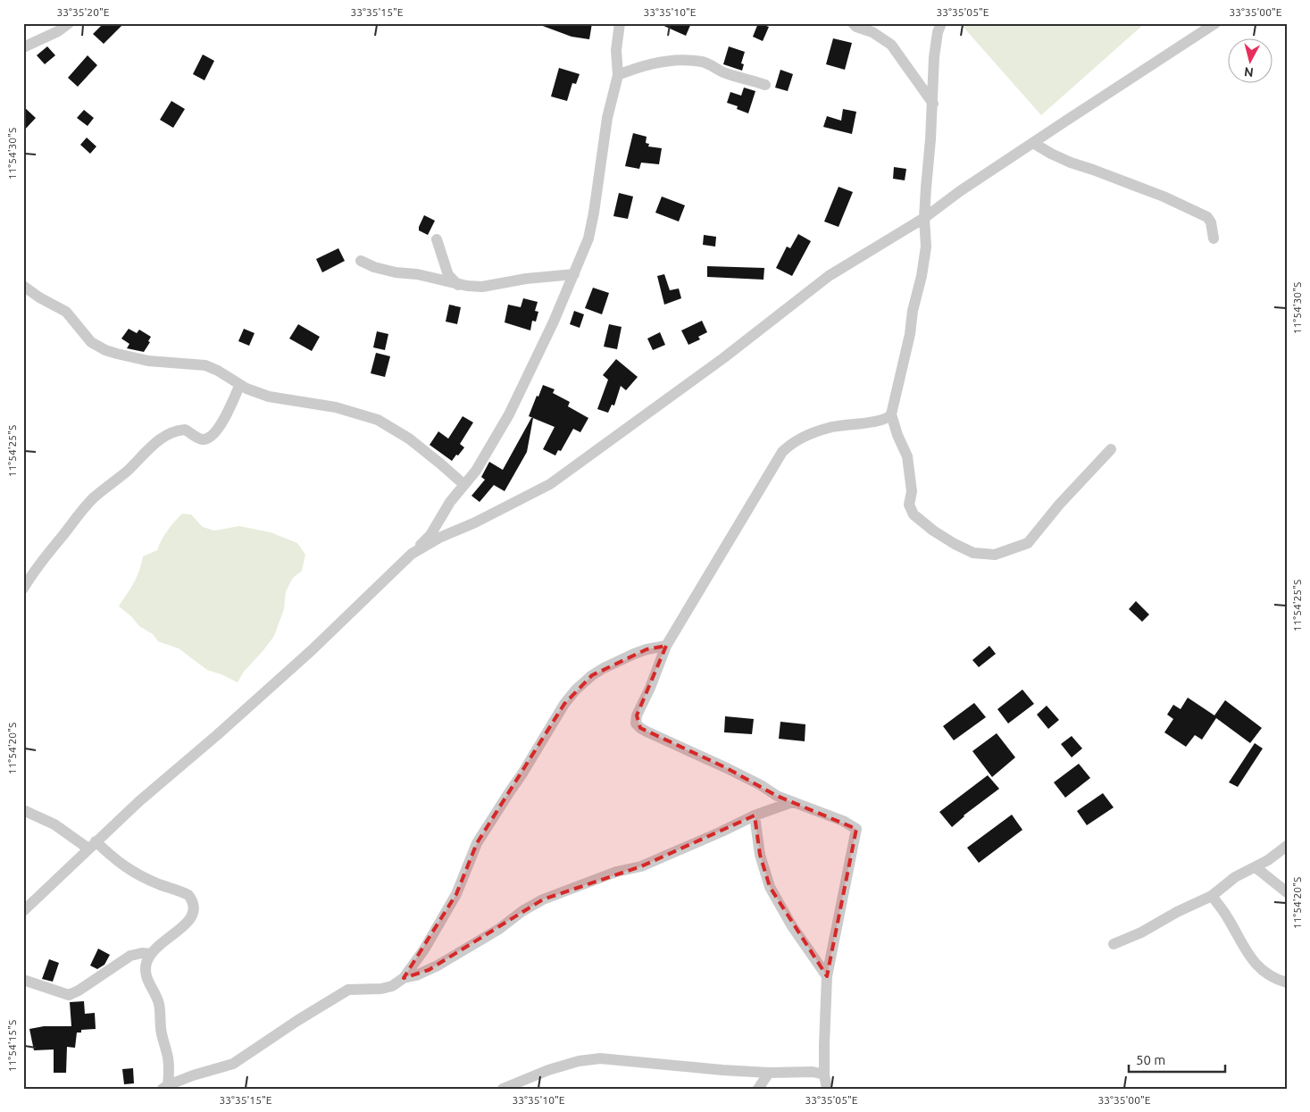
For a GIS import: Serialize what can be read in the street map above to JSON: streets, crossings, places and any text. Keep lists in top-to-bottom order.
{
  "scale_bar": "50 m",
  "north": "bottom",
  "coordinates": [
    "33°35'20\"E",
    "33°35'15\"E",
    "33°35'10\"E",
    "33°35'05\"E",
    "33°35'00\"E",
    "11°54'30\"S",
    "11°54'25\"S",
    "11°54'20\"S",
    "11°54'15\"S"
  ]
}
